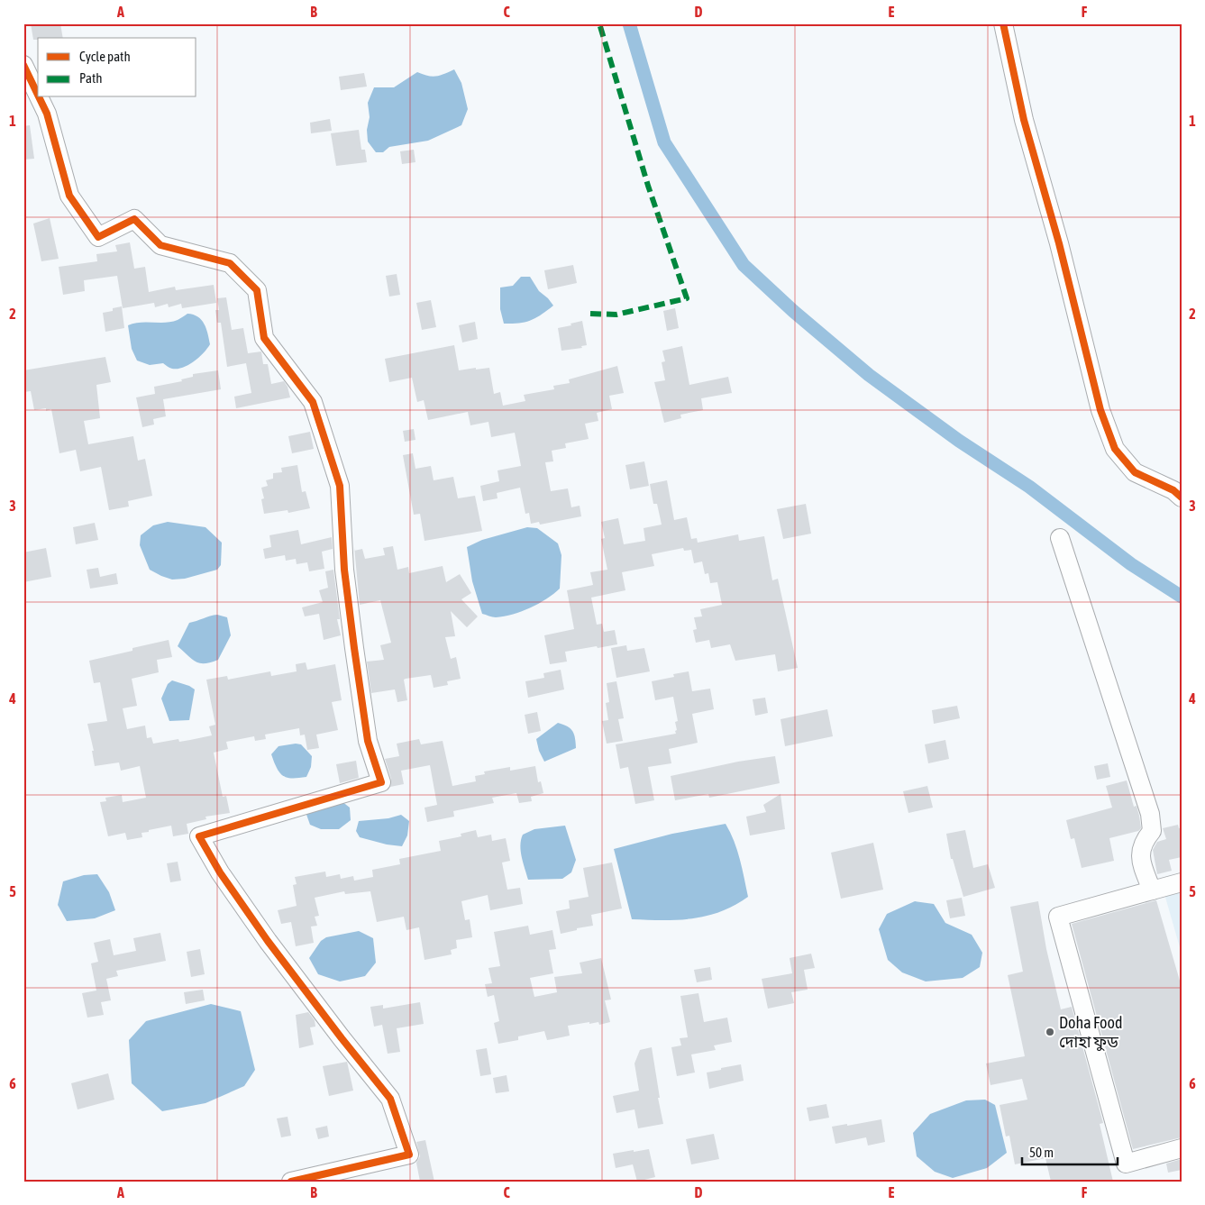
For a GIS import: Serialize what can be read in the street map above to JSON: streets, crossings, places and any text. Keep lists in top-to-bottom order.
{
  "places": ["Doha Food দোহা ফুড"],
  "legend": ["Cycle path", "Path"],
  "scale_bar": "50 m",
  "grid": {
    "columns": [
      "A",
      "B",
      "C",
      "D",
      "E",
      "F"
    ],
    "rows": [
      "1",
      "2",
      "3",
      "4",
      "5",
      "6"
    ]
  }
}
